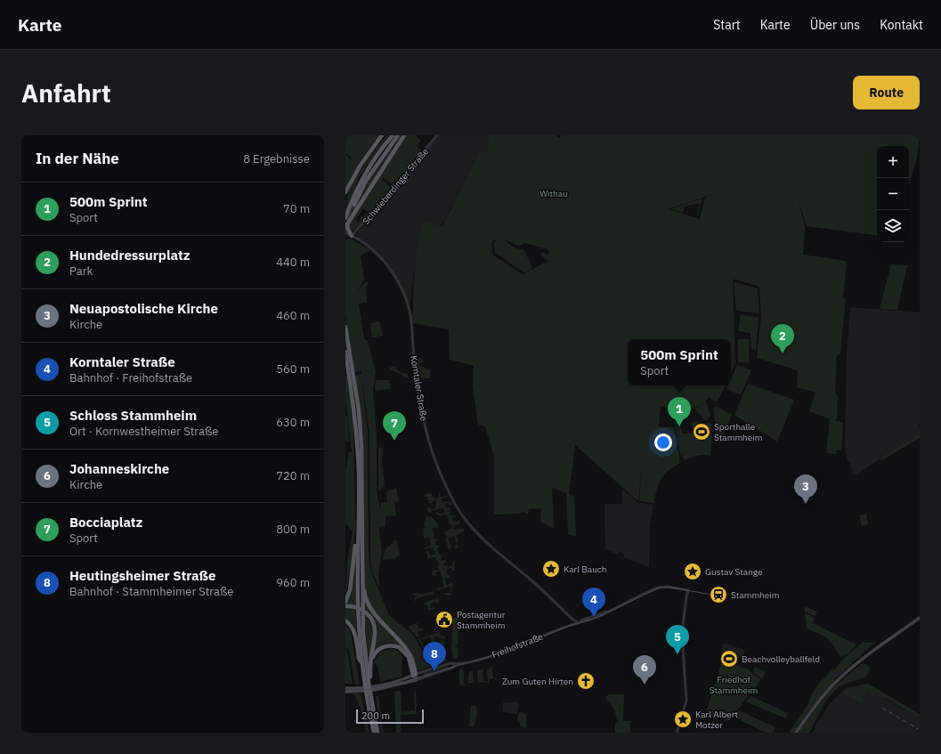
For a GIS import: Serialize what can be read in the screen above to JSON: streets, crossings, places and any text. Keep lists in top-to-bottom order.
{
  "streets": {
    "street": ["Schwieberdinger Straße", "Korntaler Straße", "Freihofstraße"]
  },
  "crossings": [
    ["Schwieberdinger Straße", "Korntaler Straße"],
    ["Korntaler Straße", "Freihofstraße"]
  ],
  "parks": ["Withau", "Friedhof Stammheim"],
  "places": {
    "sports": ["Sporthalle Stammheim", "Beachvolleyballfeld"],
    "place": ["Karl Bauch", "Gustav Stange", "Karl Albert Motzer"],
    "station": ["Stammheim"],
    "public building": ["Postagentur Stammheim"],
    "church": ["Zum Guten Hirten"]
  },
  "scale_bar": "200 m",
  "page": {
    "header": "Karte",
    "nav": [
      "Start",
      "Karte",
      "Über uns",
      "Kontakt"
    ],
    "buttons": "Route",
    "title": "Anfahrt",
    "heading": ["In der Nähe", "8 Ergebnisse"],
    "map_buttons": ["+", "−"],
    "list": [
      {
        "mark": "1",
        "name": "500m Sprint",
        "note": "Sport",
        "value": "70 m"
      },
      {
        "mark": "2",
        "name": "Hundedressurplatz",
        "note": "Park",
        "value": "440 m"
      },
      {
        "mark": "3",
        "name": "Neuapostolische Kirche",
        "note": "Kirche",
        "value": "460 m"
      },
      {
        "mark": "4",
        "name": "Korntaler Straße",
        "note": "Bahnhof · Freihofstraße",
        "value": "560 m"
      },
      {
        "mark": "5",
        "name": "Schloss Stammheim",
        "note": "Ort · Kornwestheimer Straße",
        "value": "630 m"
      },
      {
        "mark": "6",
        "name": "Johanneskirche",
        "note": "Kirche",
        "value": "720 m"
      },
      {
        "mark": "7",
        "name": "Bocciaplatz",
        "note": "Sport",
        "value": "800 m"
      },
      {
        "mark": "8",
        "name": "Heutingsheimer Straße",
        "note": "Bahnhof · Stammheimer Straße",
        "value": "960 m"
      }
    ],
    "pins": [
      "2",
      "1",
      "7",
      "3",
      "4",
      "5",
      "8",
      "6"
    ],
    "popup": ["500m Sprint", "Sport"],
    "scale": "200 m"
  }
}
